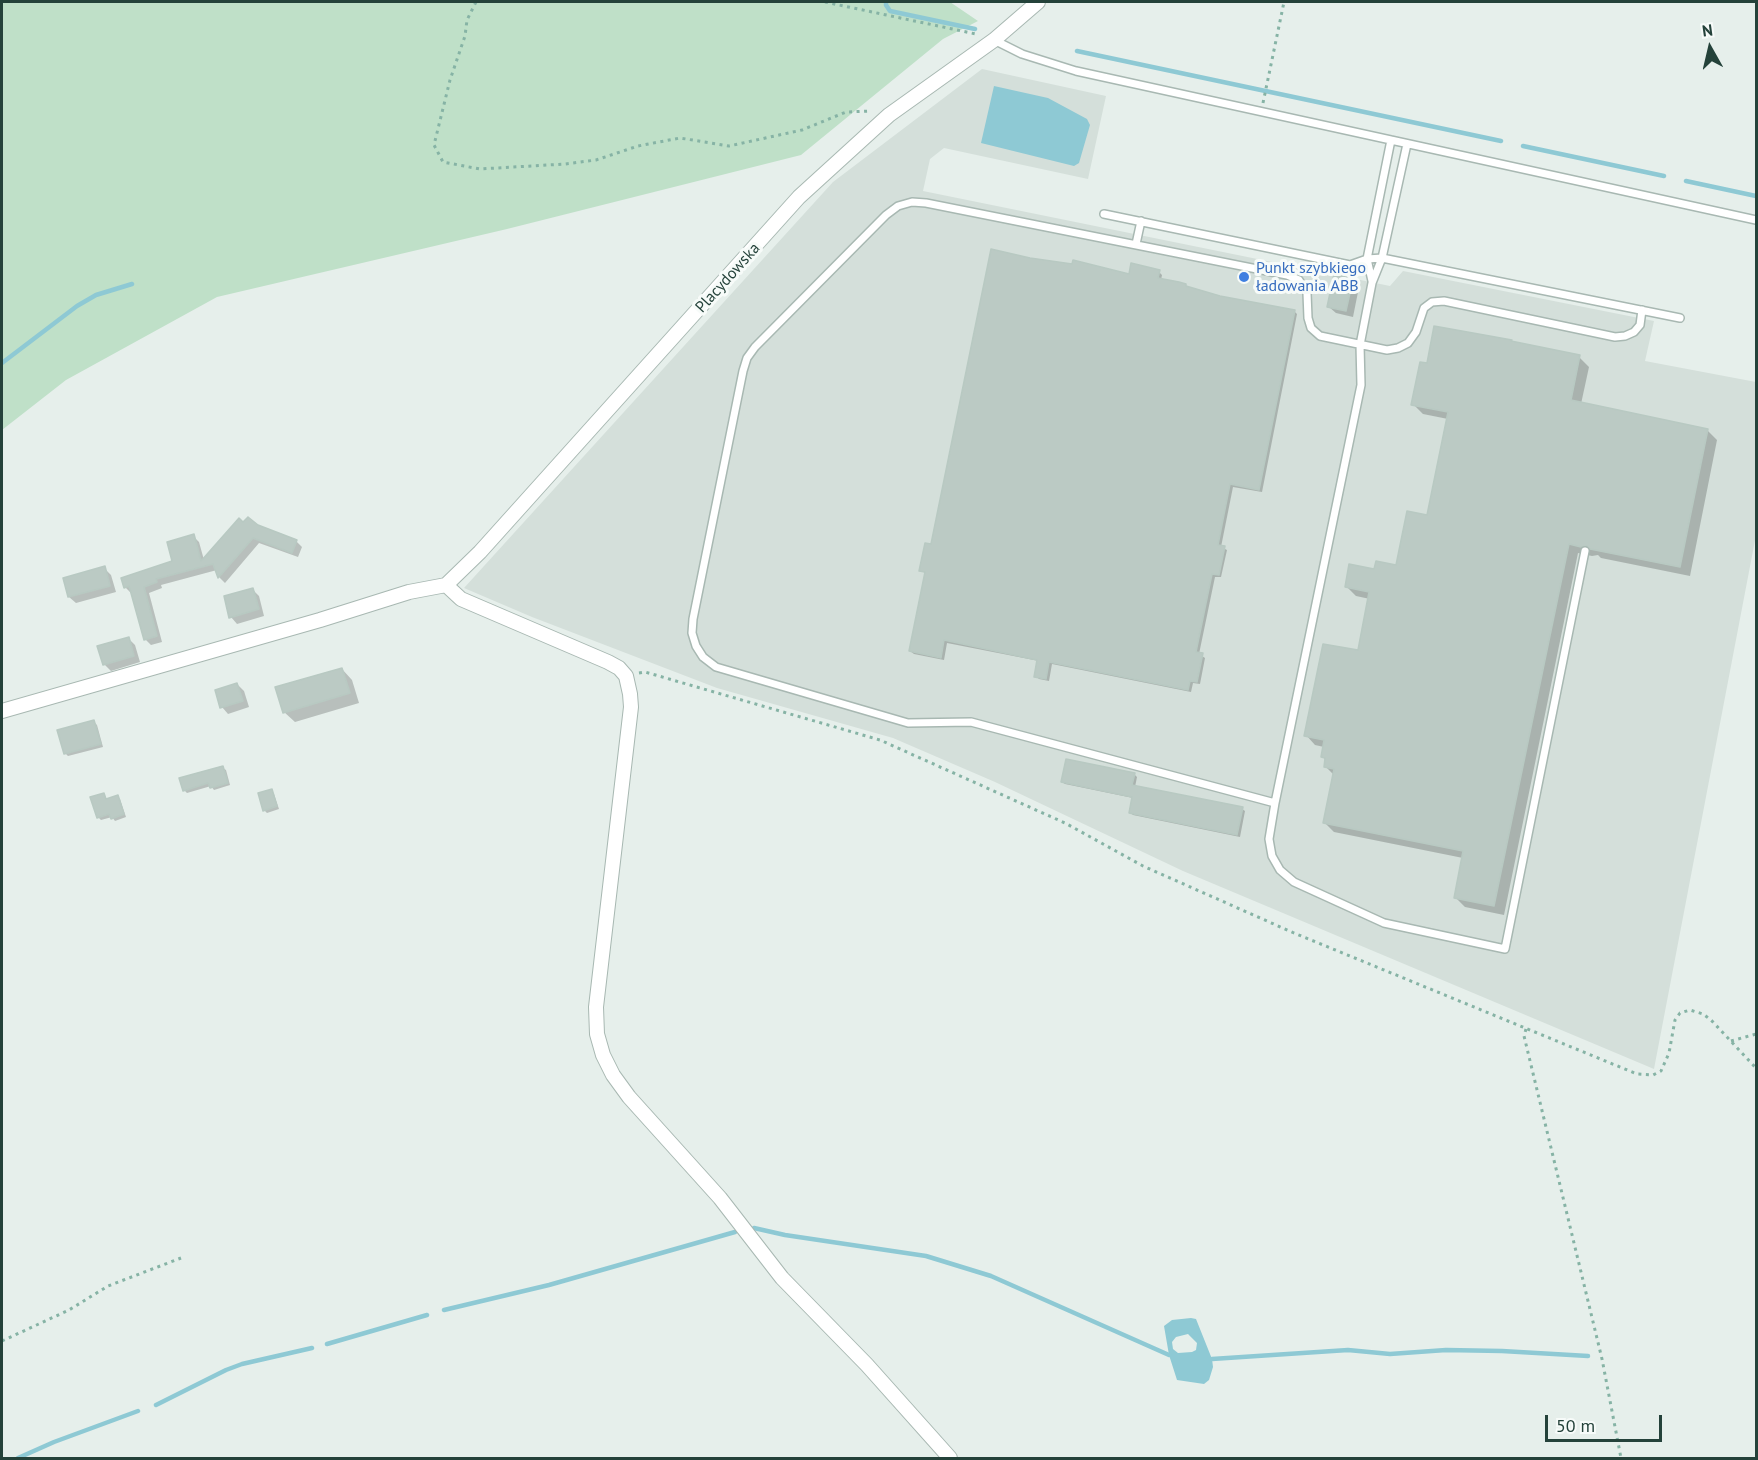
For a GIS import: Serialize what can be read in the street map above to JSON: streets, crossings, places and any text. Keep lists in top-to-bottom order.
{
  "streets": {
    "street": ["Placydowska"]
  },
  "places": ["Punkt szybkiego ładowania ABB"],
  "scale_bar": "50 m",
  "north": "top"
}
